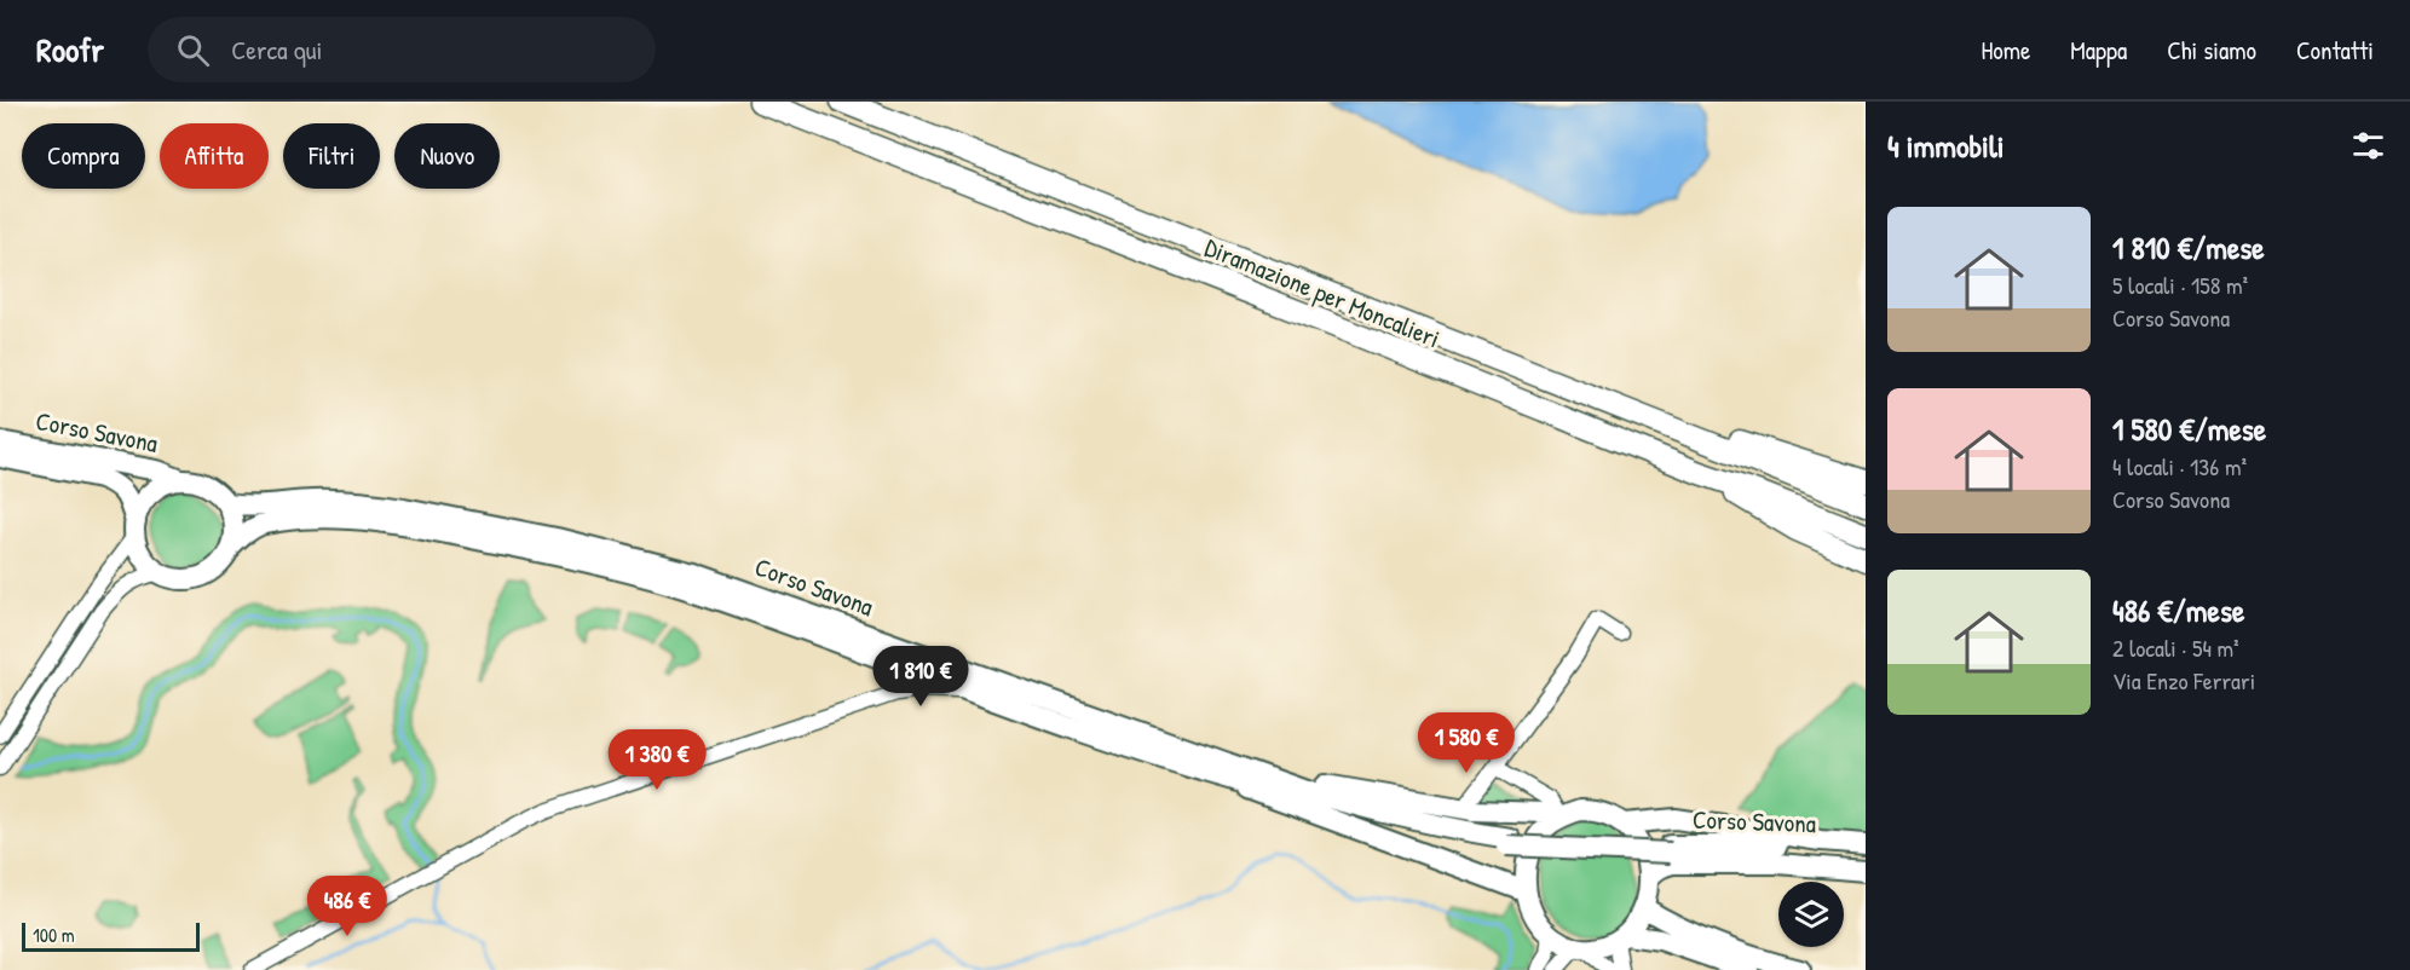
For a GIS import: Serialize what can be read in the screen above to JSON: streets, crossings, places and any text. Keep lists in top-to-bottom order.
{
  "streets": {
    "highway": ["Diramazione per Moncalieri"],
    "main road": ["Corso Savona"]
  },
  "scale_bar": "100 m",
  "page": {
    "header": "Roofr",
    "search": "Cerca qui",
    "nav": [
      "Home",
      "Mappa",
      "Chi siamo",
      "Contatti"
    ],
    "heading": "4 immobili",
    "chip": [
      "Compra",
      "Affitta",
      "Filtri",
      "Nuovo"
    ],
    "list": [
      {
        "name": "1 810 €/mese",
        "note": "5 locali · 158 m² · Corso Savona"
      },
      {
        "name": "1 580 €/mese",
        "note": "4 locali · 136 m² · Corso Savona"
      },
      {
        "name": "486 €/mese",
        "note": "2 locali · 54 m² · Via Enzo Ferrari"
      }
    ],
    "price": [
      "1 810 €",
      "1 580 €",
      "1 380 €",
      "486 €"
    ],
    "scale": "100 m"
  }
}
